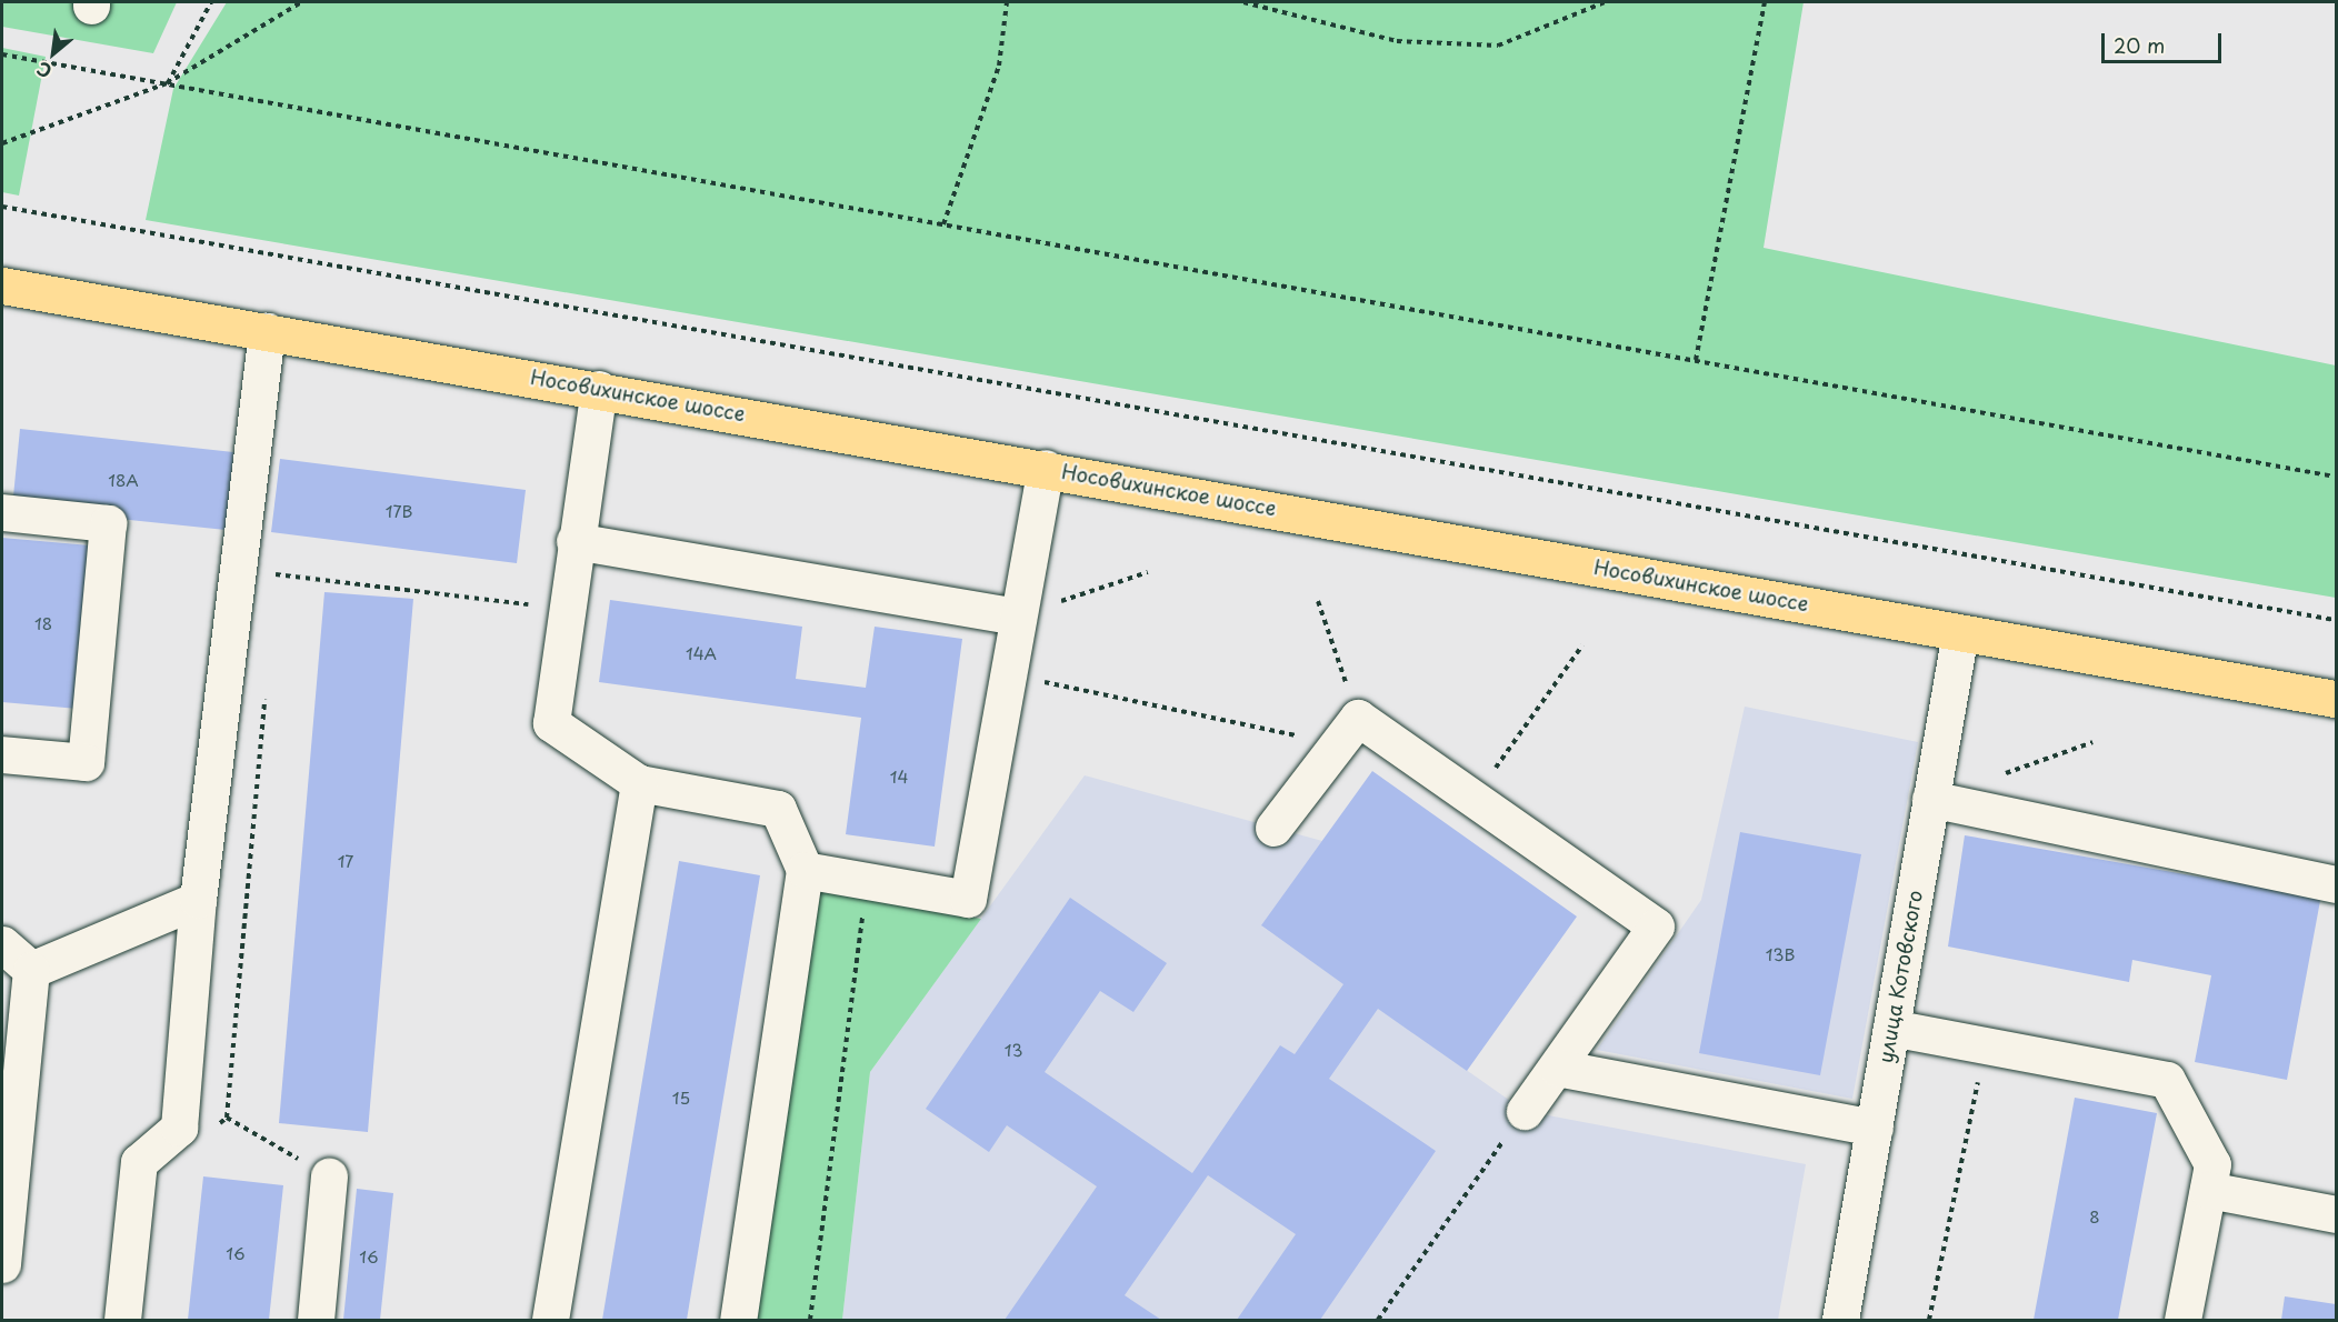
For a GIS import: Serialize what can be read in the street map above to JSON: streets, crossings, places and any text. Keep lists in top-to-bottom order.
{
  "streets": {
    "main road": ["Носовихинское шоссе"],
    "street": ["улица Котовского"]
  },
  "crossings": [
    ["Носовихинское шоссе", "улица Котовского"]
  ],
  "house_numbers": [
    "18А",
    "17В",
    "18",
    "14А",
    "14",
    "17",
    "13В",
    "13",
    "15",
    "8",
    "16",
    "16"
  ],
  "scale_bar": "20 m",
  "north": "bottom left"
}
